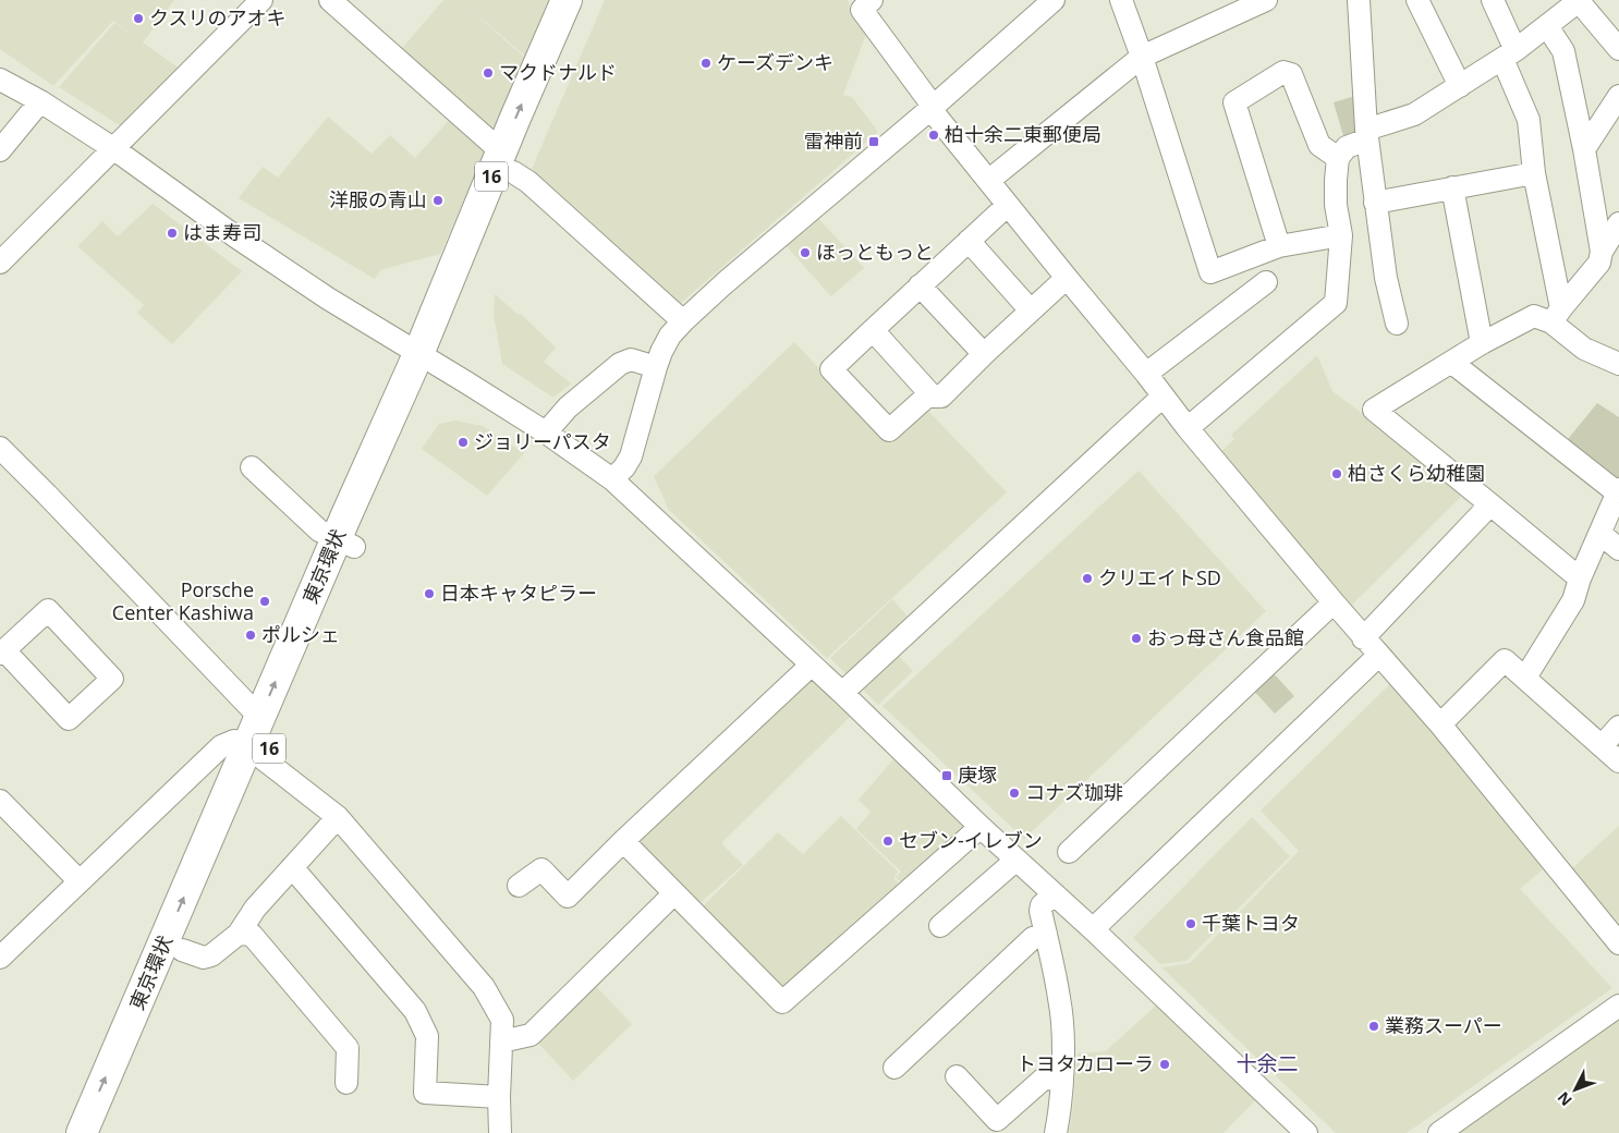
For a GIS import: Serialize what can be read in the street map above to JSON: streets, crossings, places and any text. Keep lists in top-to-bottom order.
{
  "streets": {
    "highway": ["16", "東京環状"]
  },
  "districts": ["十余二"],
  "places": {
    "other": [
      "クスリのアオキ",
      "ケーズデンキ",
      "マクドナルド",
      "柏十余二東郵便局",
      "洋服の青山",
      "はま寿司",
      "ほっともっと",
      "ジョリーパスタ",
      "柏さくら幼稚園",
      "クリエイトSD",
      "日本キャタピラー",
      "Porsche Center Kashiwa",
      "ポルシェ",
      "おっ母さん食品館",
      "コナズ珈琲",
      "セブン-イレブン",
      "千葉トヨタ",
      "業務スーパー",
      "トヨタカローラ"
    ],
    "transit": ["雷神前", "庚塚"]
  },
  "north": "bottom left"
}
